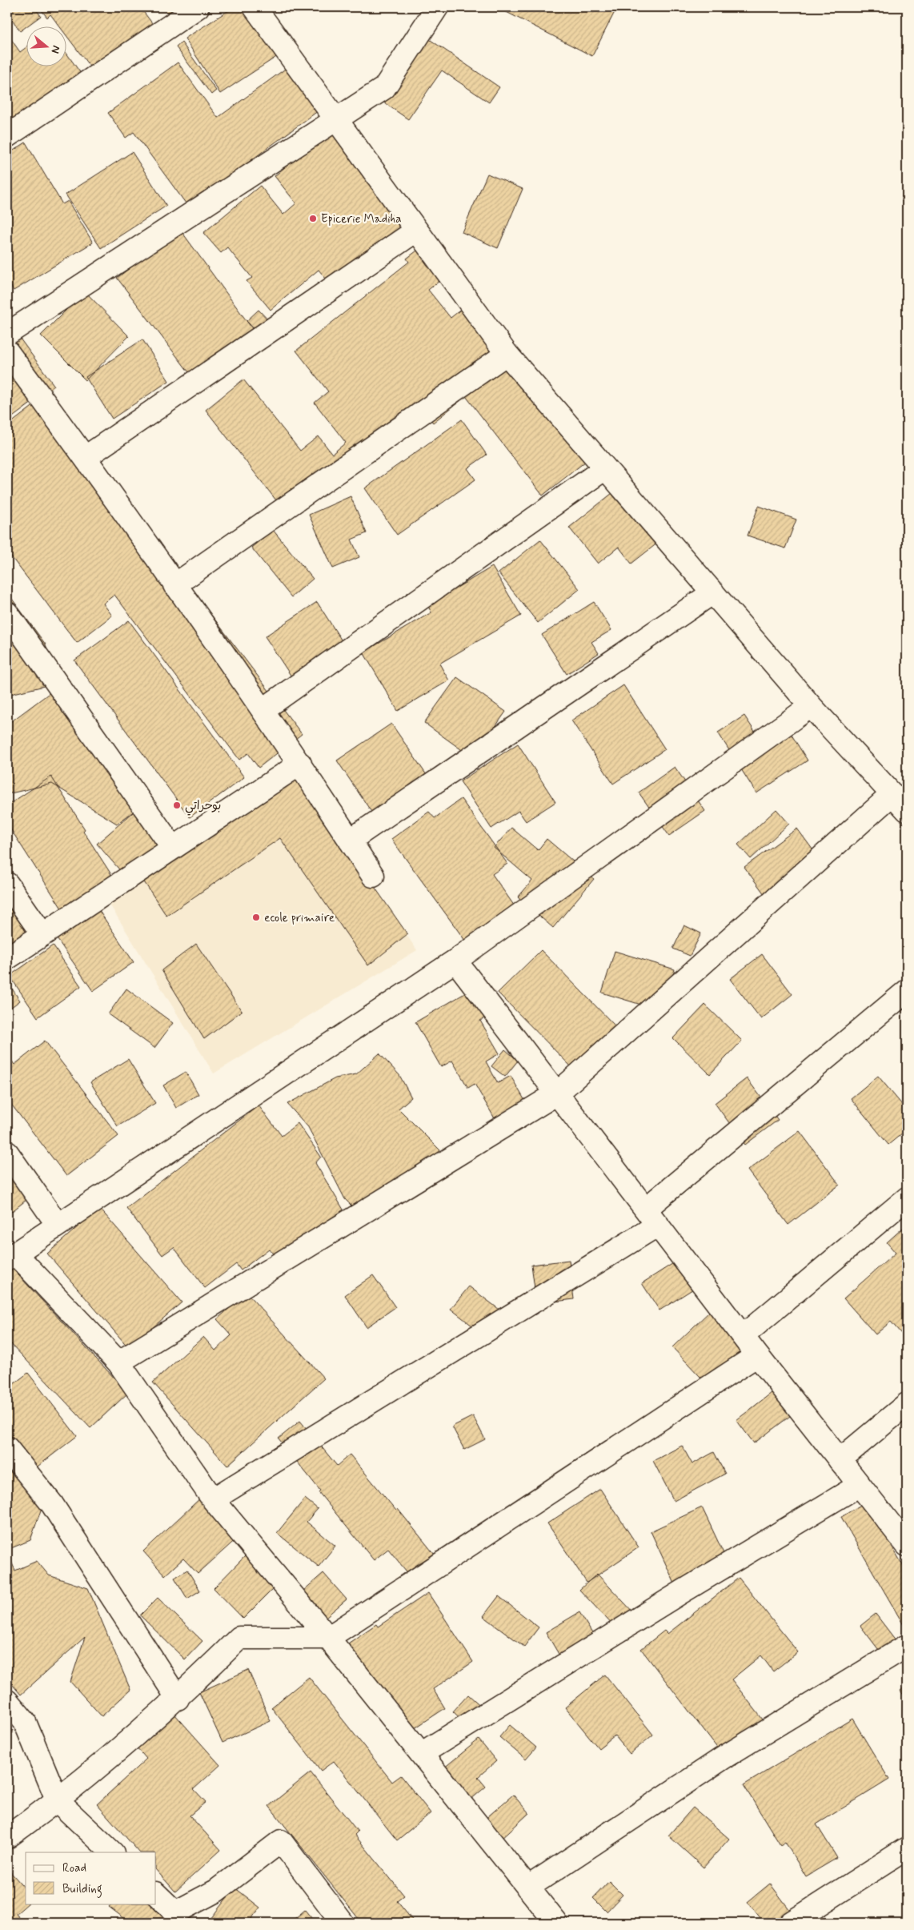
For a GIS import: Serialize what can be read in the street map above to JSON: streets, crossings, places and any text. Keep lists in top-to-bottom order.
{
  "places": ["Epicerie Madiha", "بوحراتي", "ecole primaire"],
  "legend": ["Road", "Building"],
  "north": "right"
}
